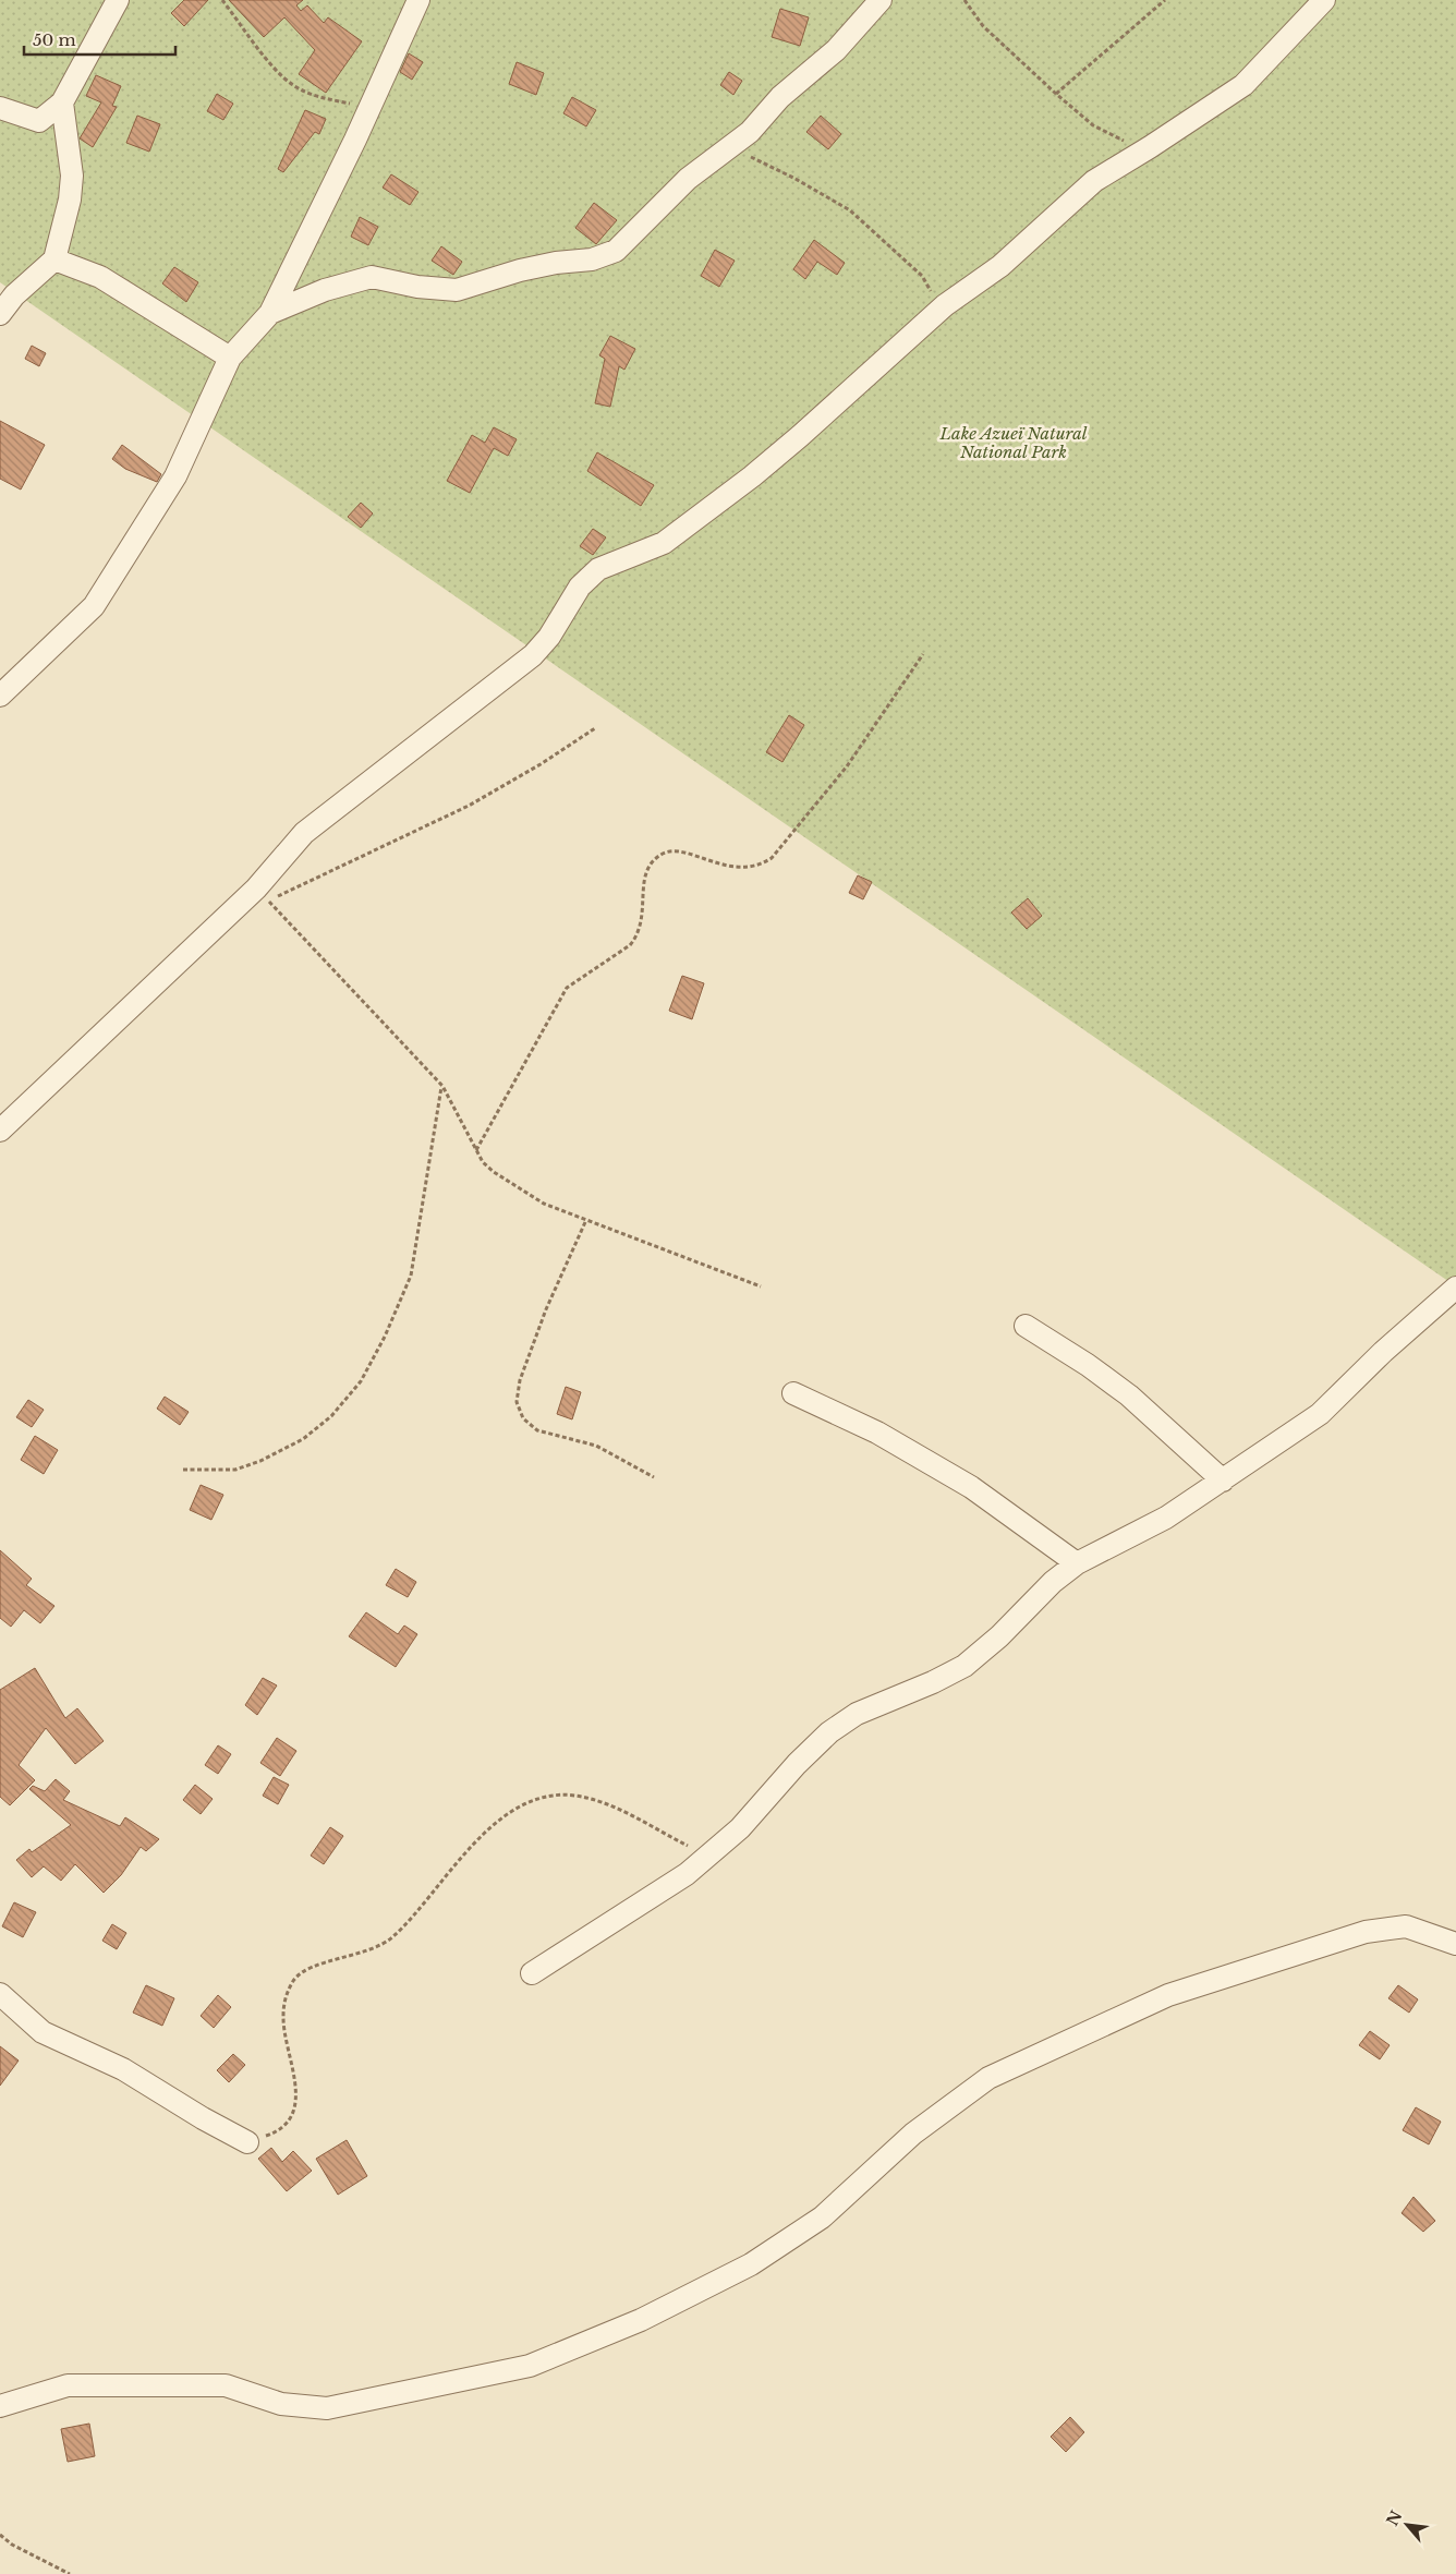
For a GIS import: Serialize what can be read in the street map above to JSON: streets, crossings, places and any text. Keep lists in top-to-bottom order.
{
  "parks": ["Lake Azueï Natural National Park"],
  "scale_bar": "50 m",
  "north": "top left"
}
